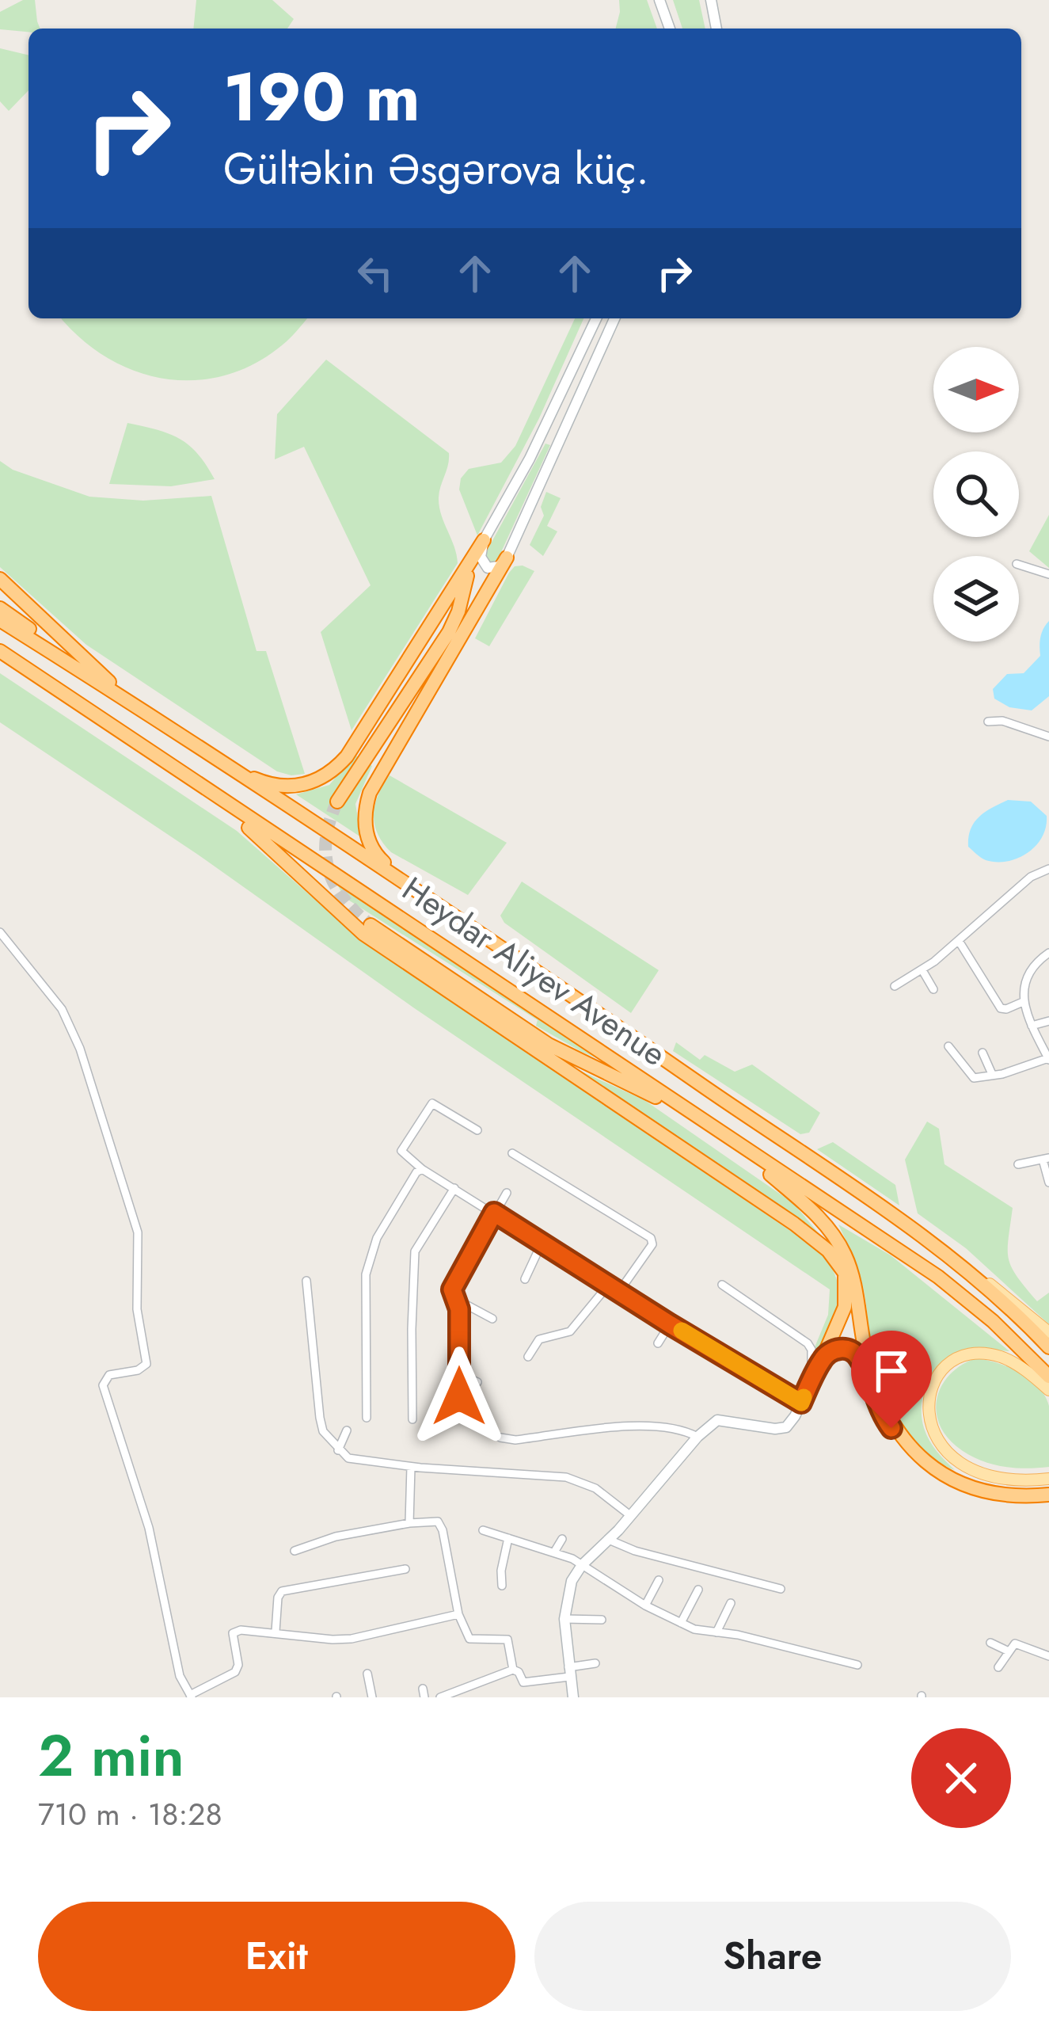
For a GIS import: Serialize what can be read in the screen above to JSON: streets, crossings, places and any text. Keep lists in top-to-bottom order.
{
  "streets": {
    "highway": ["Heydar Aliyev Avenue"]
  },
  "north": "right",
  "page": {
    "turn": ["190 m", "Gültəkin Əsgərova küç."],
    "heading": ["2 min", "710 m · 18:28"],
    "buttons": ["Exit", "Share"]
  }
}
